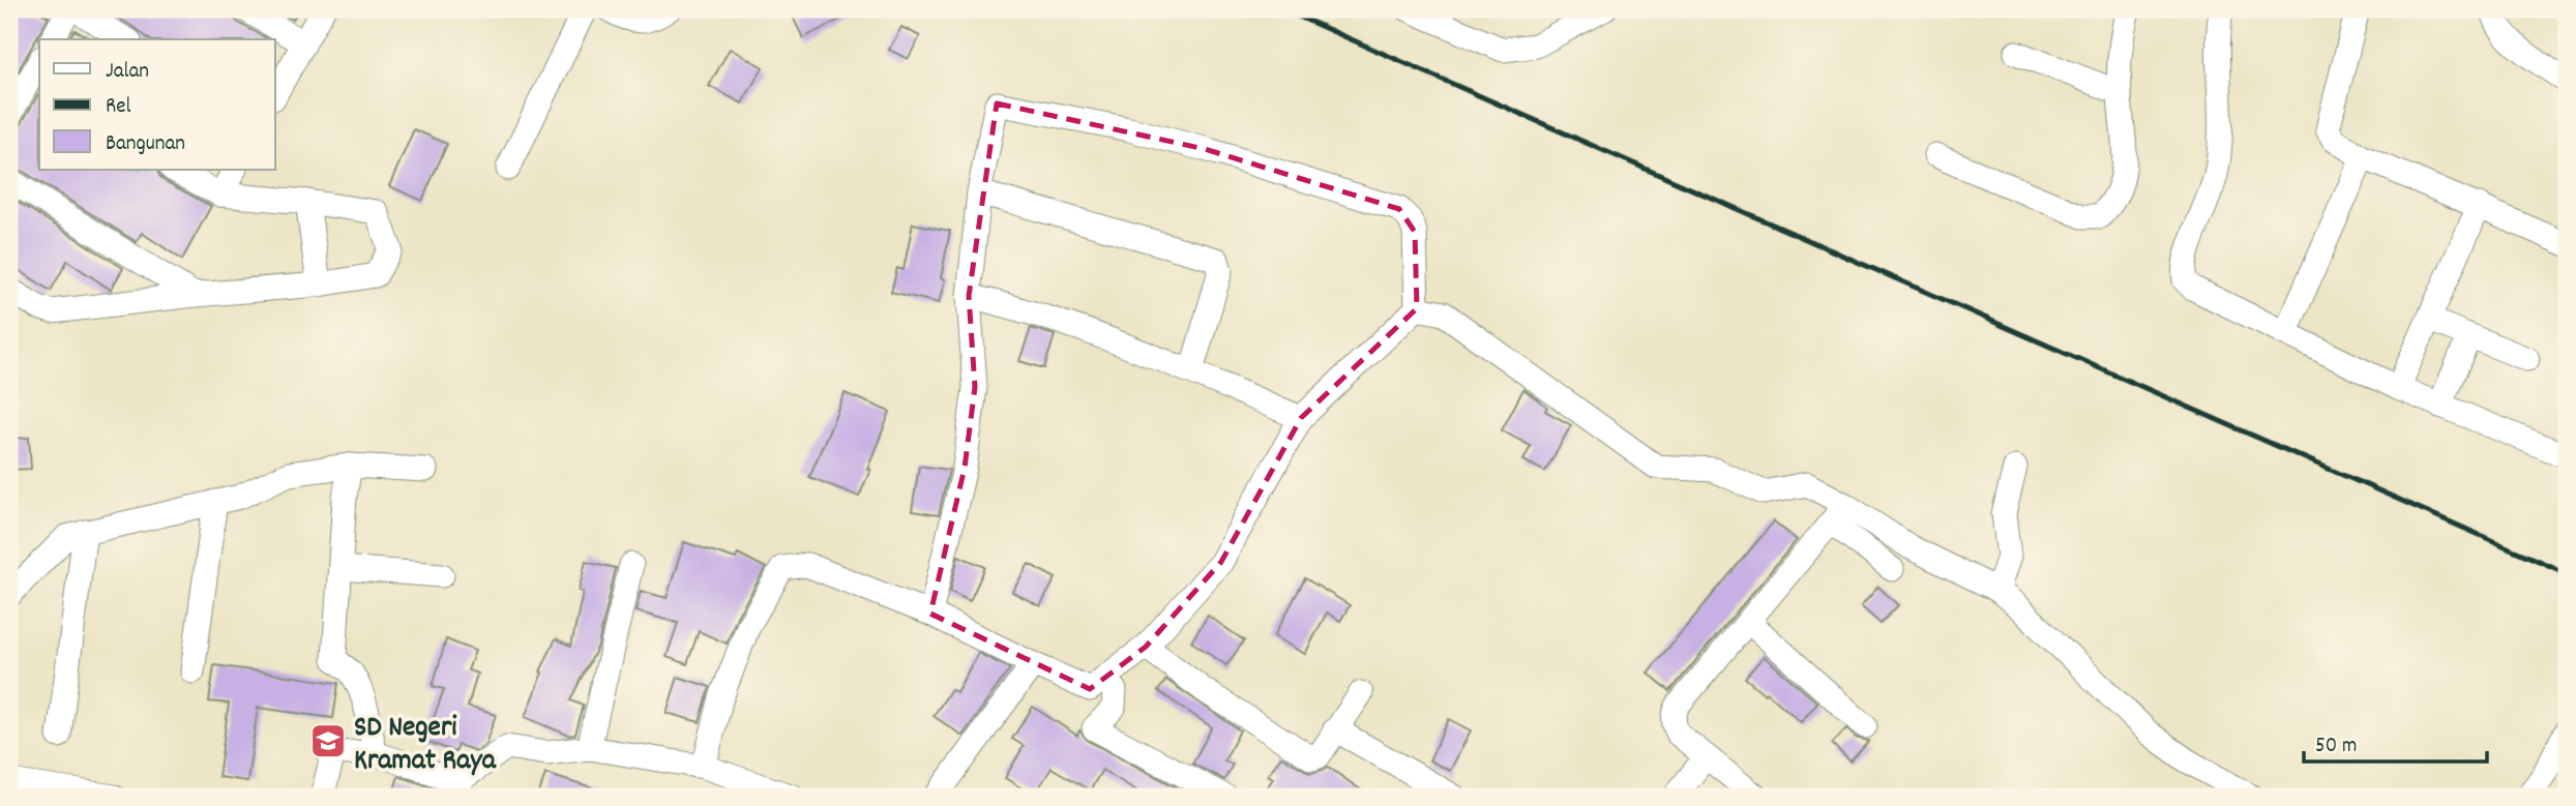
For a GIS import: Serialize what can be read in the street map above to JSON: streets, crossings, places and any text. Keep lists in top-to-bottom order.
{
  "places": {
    "school or university": ["SD Negeri Kramat Raya"]
  },
  "legend": ["Jalan", "Rel", "Bangunan"],
  "scale_bar": "50 m"
}
